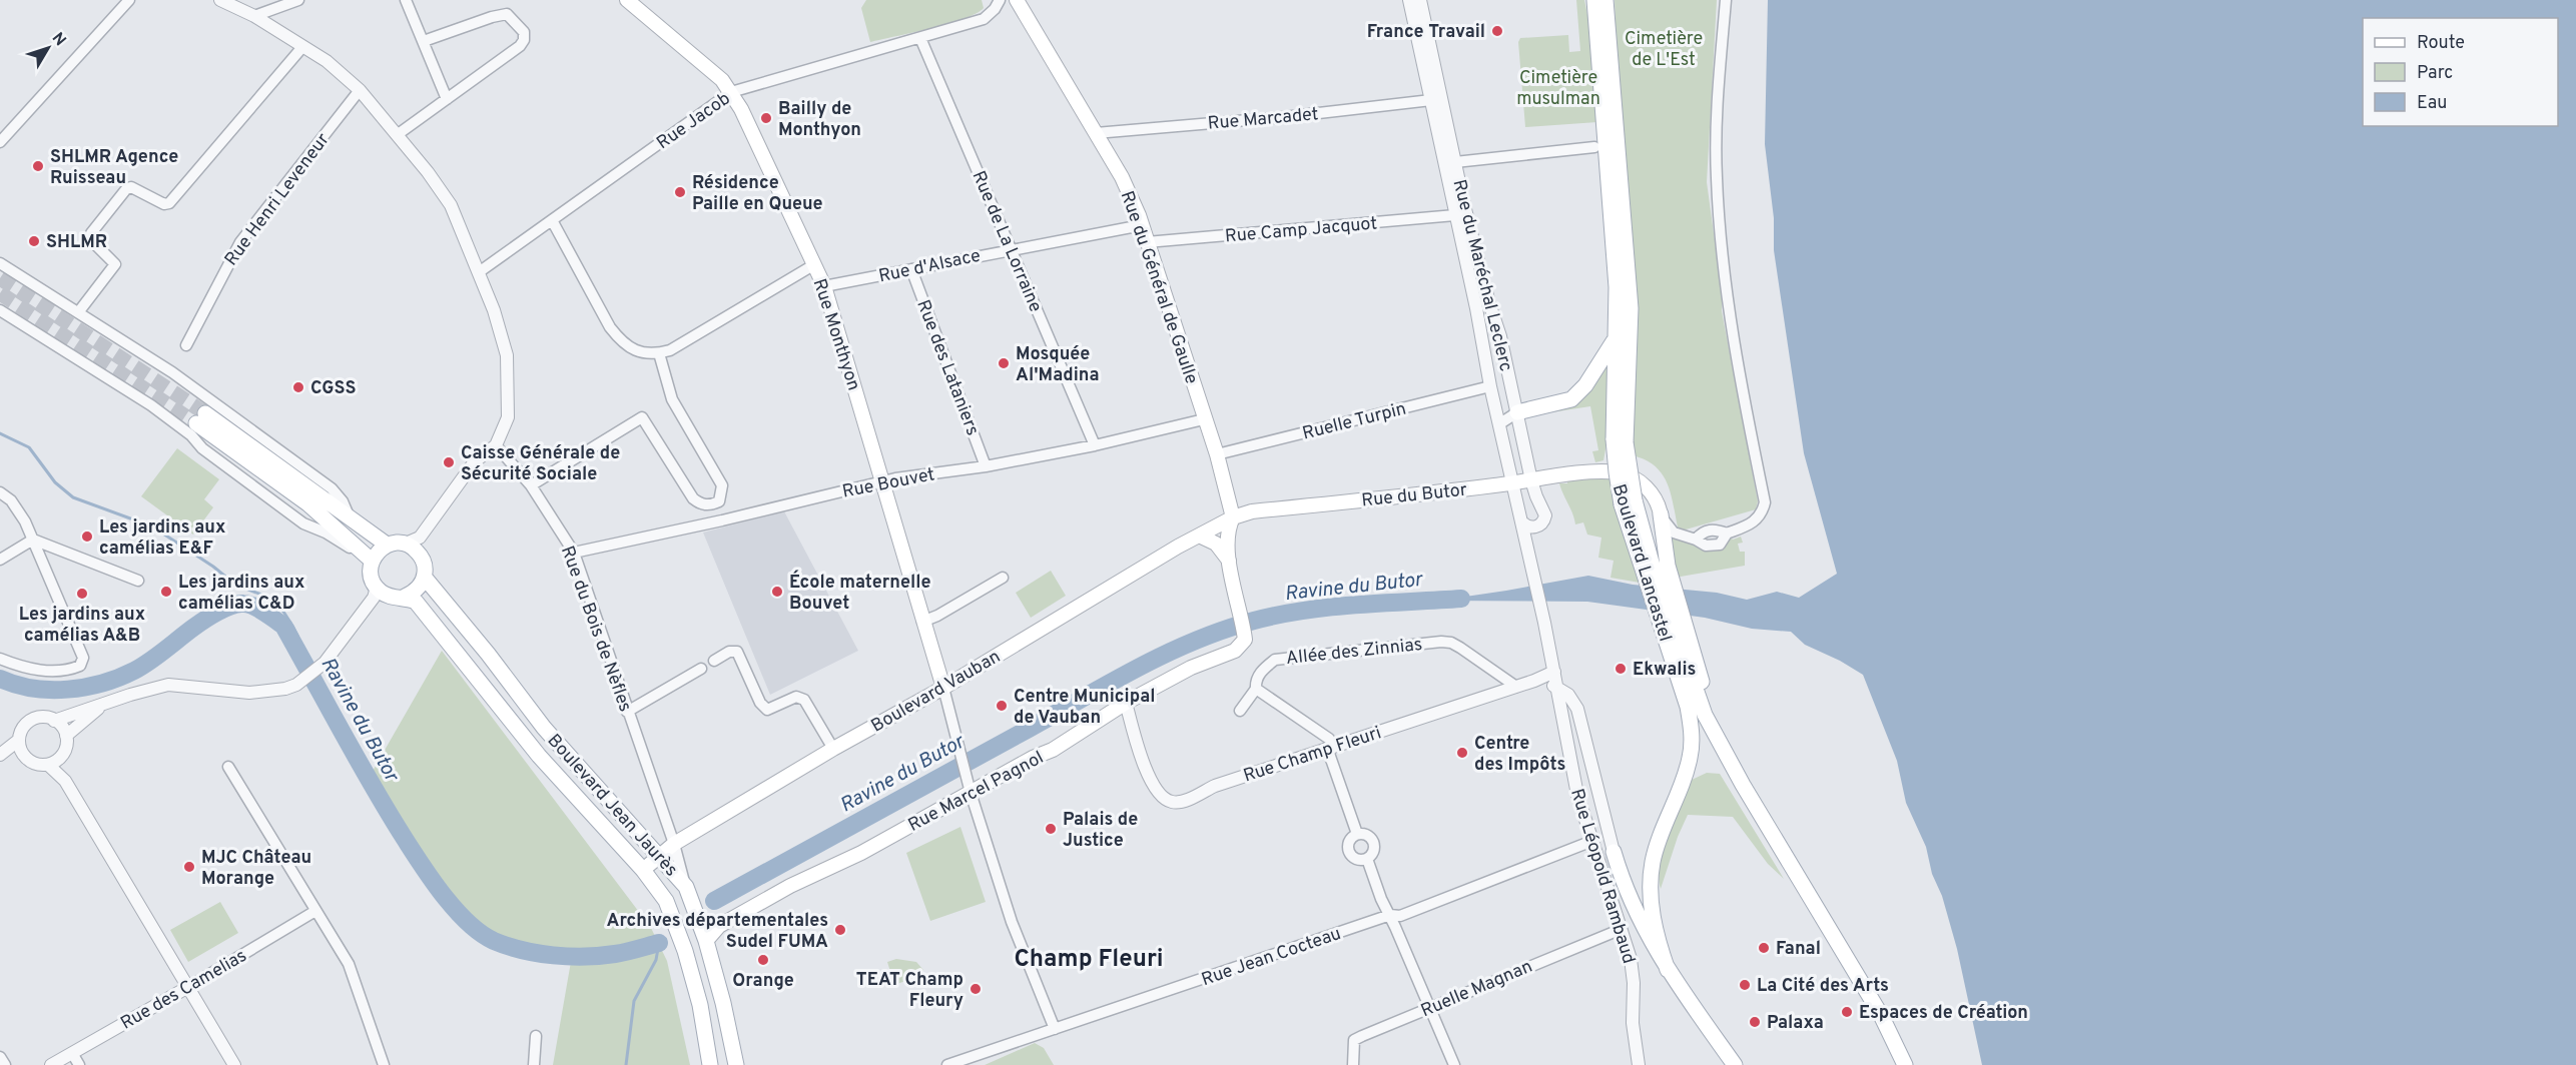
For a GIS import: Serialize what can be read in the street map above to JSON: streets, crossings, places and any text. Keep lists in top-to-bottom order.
{
  "streets": {
    "main road": [
      "Rue du Général de Gaulle",
      "Rue Monthyon",
      "Rue du Butor",
      "Boulevard Lancastel",
      "Boulevard Vauban",
      "Rue Marcel Pagnol",
      "Boulevard Jean Jaurès"
    ],
    "street": [
      "Rue Marcadet",
      "Rue Jacob",
      "Rue Henri Leveneur",
      "Rue Camp Jacquot",
      "Rue de La Lorraine",
      "Rue d'Alsace",
      "Rue du Maréchal Leclerc",
      "Rue des Lataniers",
      "Ruelle Turpin",
      "Rue Bouvet",
      "Rue du Bois de Nèfles",
      "Allée des Zinnias",
      "Rue Champ Fleuri",
      "Rue Léopold Rambaud",
      "Rue Jean Cocteau",
      "Ruelle Magnan",
      "Rue des Camelias"
    ]
  },
  "crossings": [
    ["Rue Marcadet", "Rue du Maréchal Leclerc"],
    ["Rue Marcadet", "Rue du Général de Gaulle"],
    ["Rue Jacob", "Rue de La Lorraine"],
    ["Rue Jacob", "Rue Monthyon"],
    ["Rue Camp Jacquot", "Rue du Maréchal Leclerc"],
    ["Rue Camp Jacquot", "Rue du Général de Gaulle"],
    ["Rue de La Lorraine", "Rue d'Alsace"],
    ["Rue de La Lorraine", "Rue Bouvet"],
    ["Rue d'Alsace", "Rue du Général de Gaulle"],
    ["Rue d'Alsace", "Rue Monthyon"],
    ["Rue d'Alsace", "Rue des Lataniers"],
    ["Rue du Maréchal Leclerc", "Ruelle Turpin"],
    ["Rue du Maréchal Leclerc", "Rue du Butor"],
    ["Rue du Maréchal Leclerc", "Rue Léopold Rambaud"],
    ["Rue du Général de Gaulle", "Ruelle Turpin"],
    ["Rue du Général de Gaulle", "Rue Bouvet"],
    ["Rue du Général de Gaulle", "Rue du Butor"],
    ["Rue du Général de Gaulle", "Boulevard Vauban"],
    ["Rue du Général de Gaulle", "Rue Marcel Pagnol"],
    ["Rue Monthyon", "Rue Bouvet"],
    ["Rue Monthyon", "Boulevard Vauban"],
    ["Rue des Lataniers", "Rue Bouvet"],
    ["Rue Bouvet", "Rue du Bois de Nèfles"],
    ["Rue du Butor", "Boulevard Vauban"],
    ["Rue du Bois de Nèfles", "Boulevard Vauban"],
    ["Rue du Bois de Nèfles", "Boulevard Jean Jaurès"],
    ["Allée des Zinnias", "Rue Champ Fleuri"],
    ["Boulevard Vauban", "Boulevard Jean Jaurès"],
    ["Rue Champ Fleuri", "Rue Marcel Pagnol"],
    ["Rue Champ Fleuri", "Rue Léopold Rambaud"],
    ["Rue Marcel Pagnol", "Boulevard Jean Jaurès"],
    ["Rue Léopold Rambaud", "Rue Jean Cocteau"],
    ["Rue Léopold Rambaud", "Ruelle Magnan"]
  ],
  "districts": ["Champ Fleuri"],
  "water": ["Ravine du Butor"],
  "parks": ["Cimetière de L'Est", "Cimetière musulman"],
  "places": [
    "France Travail",
    "Bailly de Monthyon",
    "SHLMR Agence Ruisseau",
    "Résidence Paille en Queue",
    "SHLMR",
    "Mosquée Al'Madina",
    "CGSS",
    "Caisse Générale de Sécurité Sociale",
    "Les jardins aux camélias E&F",
    "Les jardins aux camélias C&D",
    "École maternelle Bouvet",
    "Les jardins aux camélias A&B",
    "Ekwalis",
    "Centre Municipal de Vauban",
    "Centre des Impôts",
    "Palais de Justice",
    "MJC Château Morange",
    "Archives départementales Sudel FUMA",
    "Fanal",
    "Orange",
    "La Cité des Arts",
    "TEAT Champ Fleury",
    "Espaces de Création",
    "Palaxa"
  ],
  "legend": ["Route", "Parc", "Eau"],
  "north": "top right"
}
